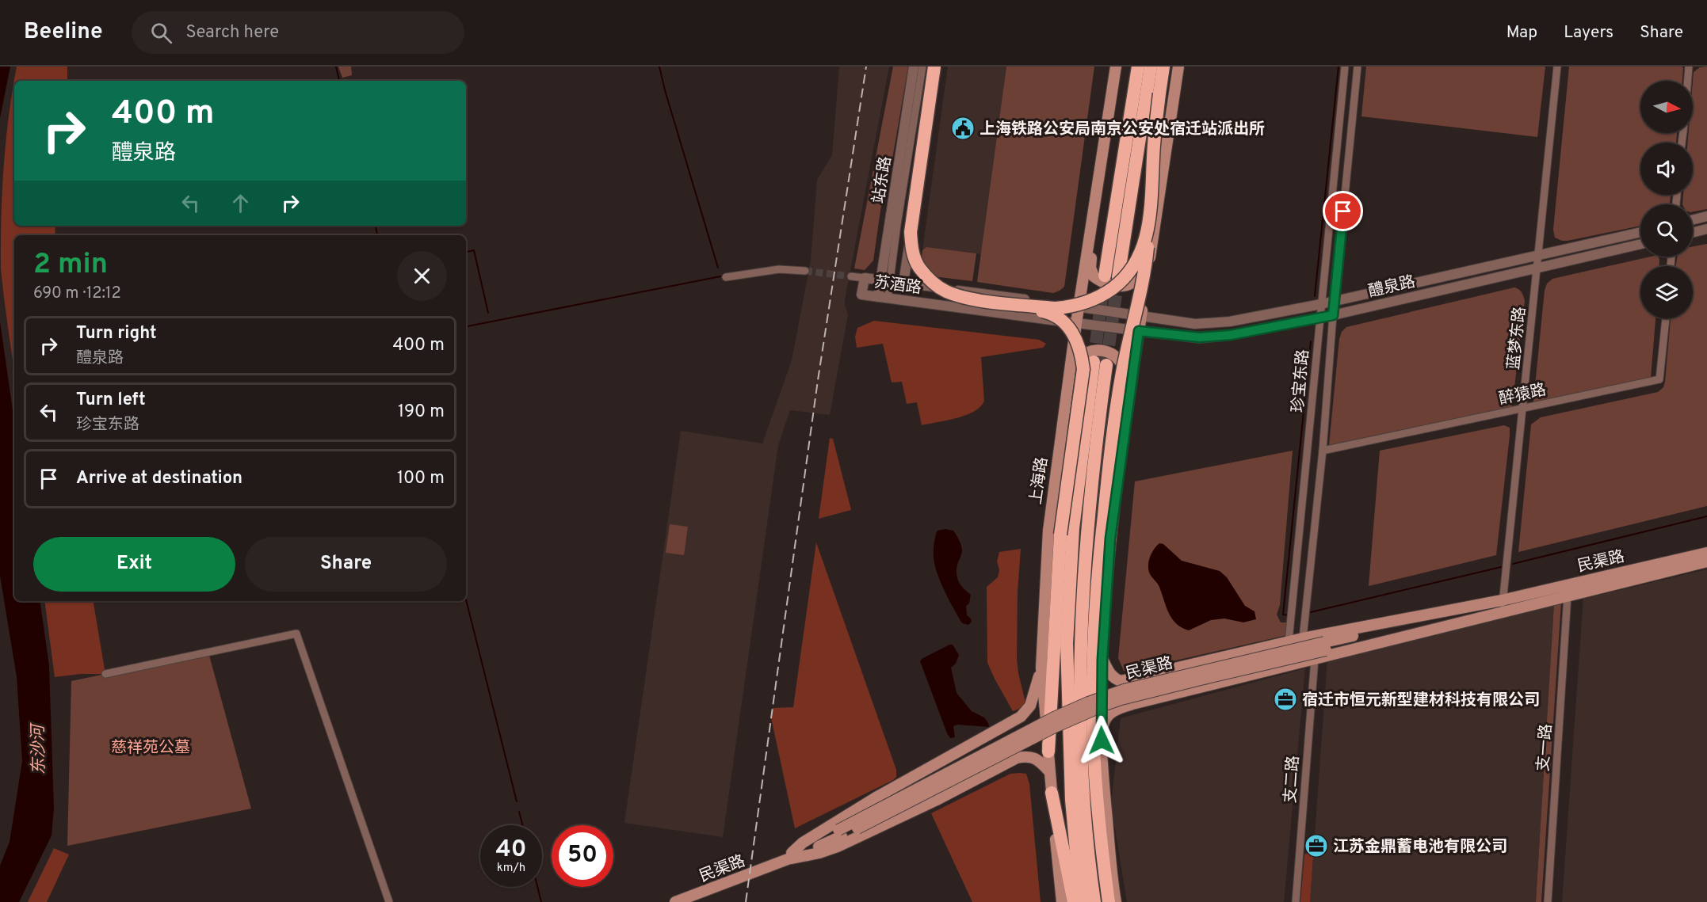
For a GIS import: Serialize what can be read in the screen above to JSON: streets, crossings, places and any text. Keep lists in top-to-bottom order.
{
  "streets": {
    "main road": ["上海路", "民渠路"],
    "street": [
      "站东路",
      "苏酒路",
      "醴泉路",
      "蓝梦东路",
      "珍宝东路",
      "醉猿路",
      "支一路",
      "支二路"
    ]
  },
  "crossings": [
    ["站东路", "苏酒路"],
    ["苏酒路", "醴泉路"],
    ["苏酒路", "上海路"],
    ["醴泉路", "蓝梦东路"],
    ["醴泉路", "珍宝东路"],
    ["蓝梦东路", "醉猿路"],
    ["蓝梦东路", "民渠路"],
    ["珍宝东路", "醉猿路"],
    ["珍宝东路", "民渠路"],
    ["民渠路", "支一路"],
    ["民渠路", "支二路"]
  ],
  "water": ["东沙河"],
  "parks": ["慈祥苑公墓"],
  "places": {
    "public building": ["上海铁路公安局南京公安处宿迁站派出所"],
    "office": ["宿迁市恒元新型建材科技有限公司", "江苏金鼎蓄电池有限公司"]
  },
  "north": "right",
  "page": {
    "header": "Beeline",
    "search": "Search here",
    "nav": ["Map", "Layers", "Share"],
    "turn": ["400 m", "醴泉路"],
    "heading": ["2 min", "690 m · 12:12"],
    "list": [
      {
        "name": "Turn right",
        "note": "醴泉路",
        "value": "400 m"
      },
      {
        "name": "Turn left",
        "note": "珍宝东路",
        "value": "190 m"
      },
      {
        "name": "Arrive at destination",
        "value": "100 m"
      }
    ],
    "buttons": ["Exit", "Share"],
    "speed": "40 km/h",
    "limit": "50"
  }
}
